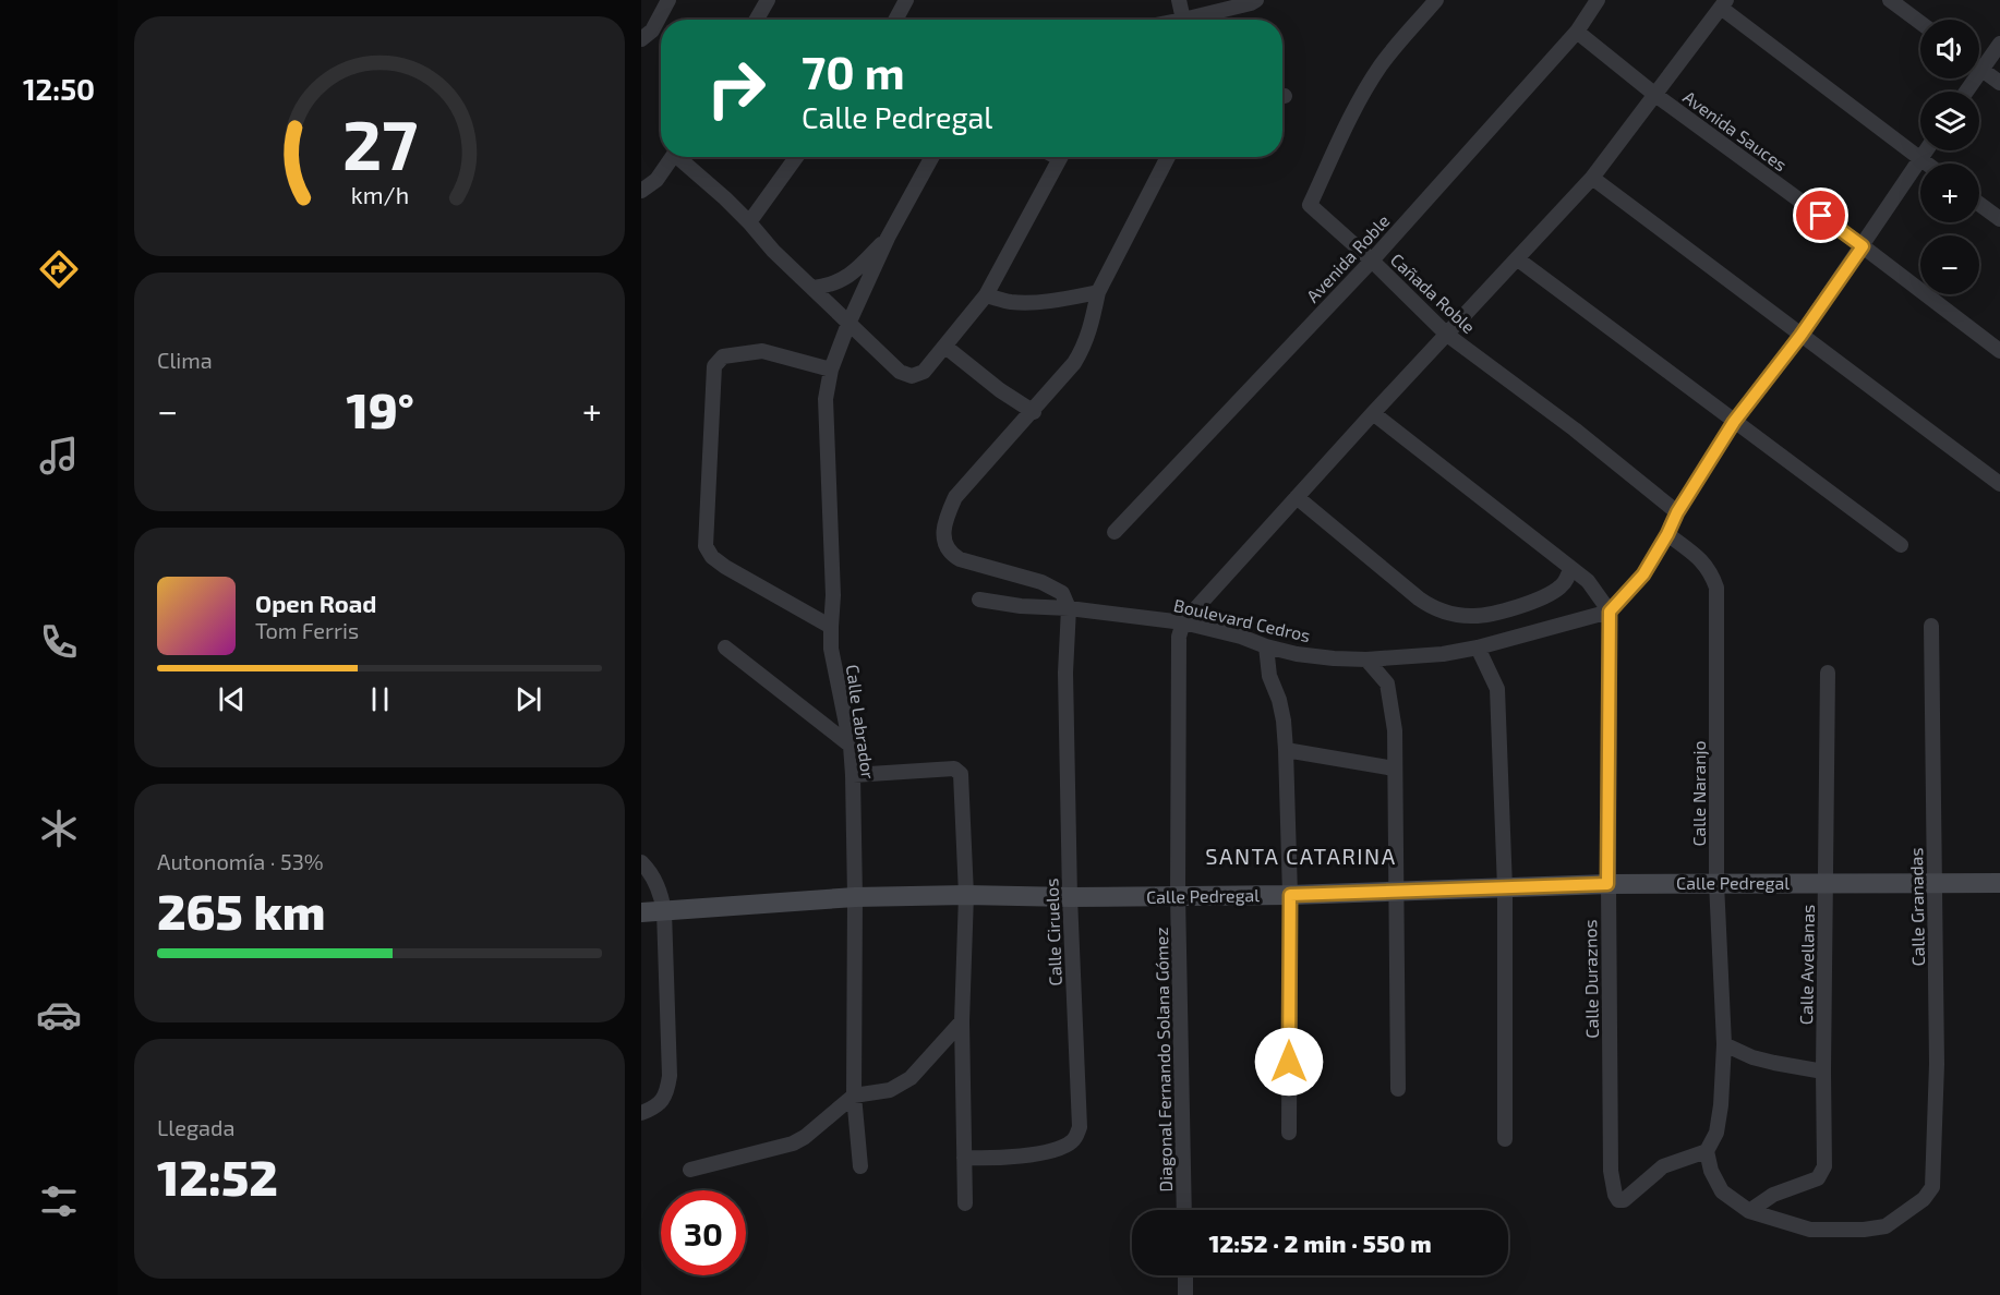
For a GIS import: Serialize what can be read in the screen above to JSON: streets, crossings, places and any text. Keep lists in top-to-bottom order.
{
  "streets": {
    "street": [
      "Avenida Sauces",
      "Avenida Roble",
      "Cañada Roble",
      "Boulevard Cedros",
      "Calle Labrador",
      "Calle Naranjo",
      "Calle Pedregal",
      "Calle Granadas",
      "Calle Ciruelos",
      "Calle Avellanas",
      "Calle Duraznos",
      "Diagonal Fernando Solana Gómez"
    ]
  },
  "crossings": [
    ["Avenida Sauces", "Avenida Roble"],
    ["Avenida Roble", "Cañada Roble"],
    ["Boulevard Cedros", "Calle Ciruelos"],
    ["Boulevard Cedros", "Calle Duraznos"],
    ["Boulevard Cedros", "Diagonal Fernando Solana Gómez"],
    ["Calle Labrador", "Calle Pedregal"],
    ["Calle Naranjo", "Calle Pedregal"],
    ["Calle Naranjo", "Calle Duraznos"],
    ["Calle Pedregal", "Calle Granadas"],
    ["Calle Pedregal", "Calle Ciruelos"],
    ["Calle Pedregal", "Calle Avellanas"],
    ["Calle Pedregal", "Calle Duraznos"],
    ["Calle Pedregal", "Diagonal Fernando Solana Gómez"],
    ["Calle Granadas", "Calle Avellanas"]
  ],
  "districts": ["SANTA CATARINA"],
  "page": {
    "tabs": "12:50",
    "map_buttons": ["+", "−"],
    "turn": ["70 m", "Calle Pedregal"],
    "tile": [
      "Clima",
      ["Autonomía · 53%", "265 km"],
      ["Llegada", "12:52"]
    ],
    "heat": ["−", "19°", "+"],
    "song": ["Open Road", "Tom Ferris"],
    "limit": "30",
    "trip": "12:52 · 2 min · 550 m",
    "gauge": ["27", "km/h"]
  }
}
